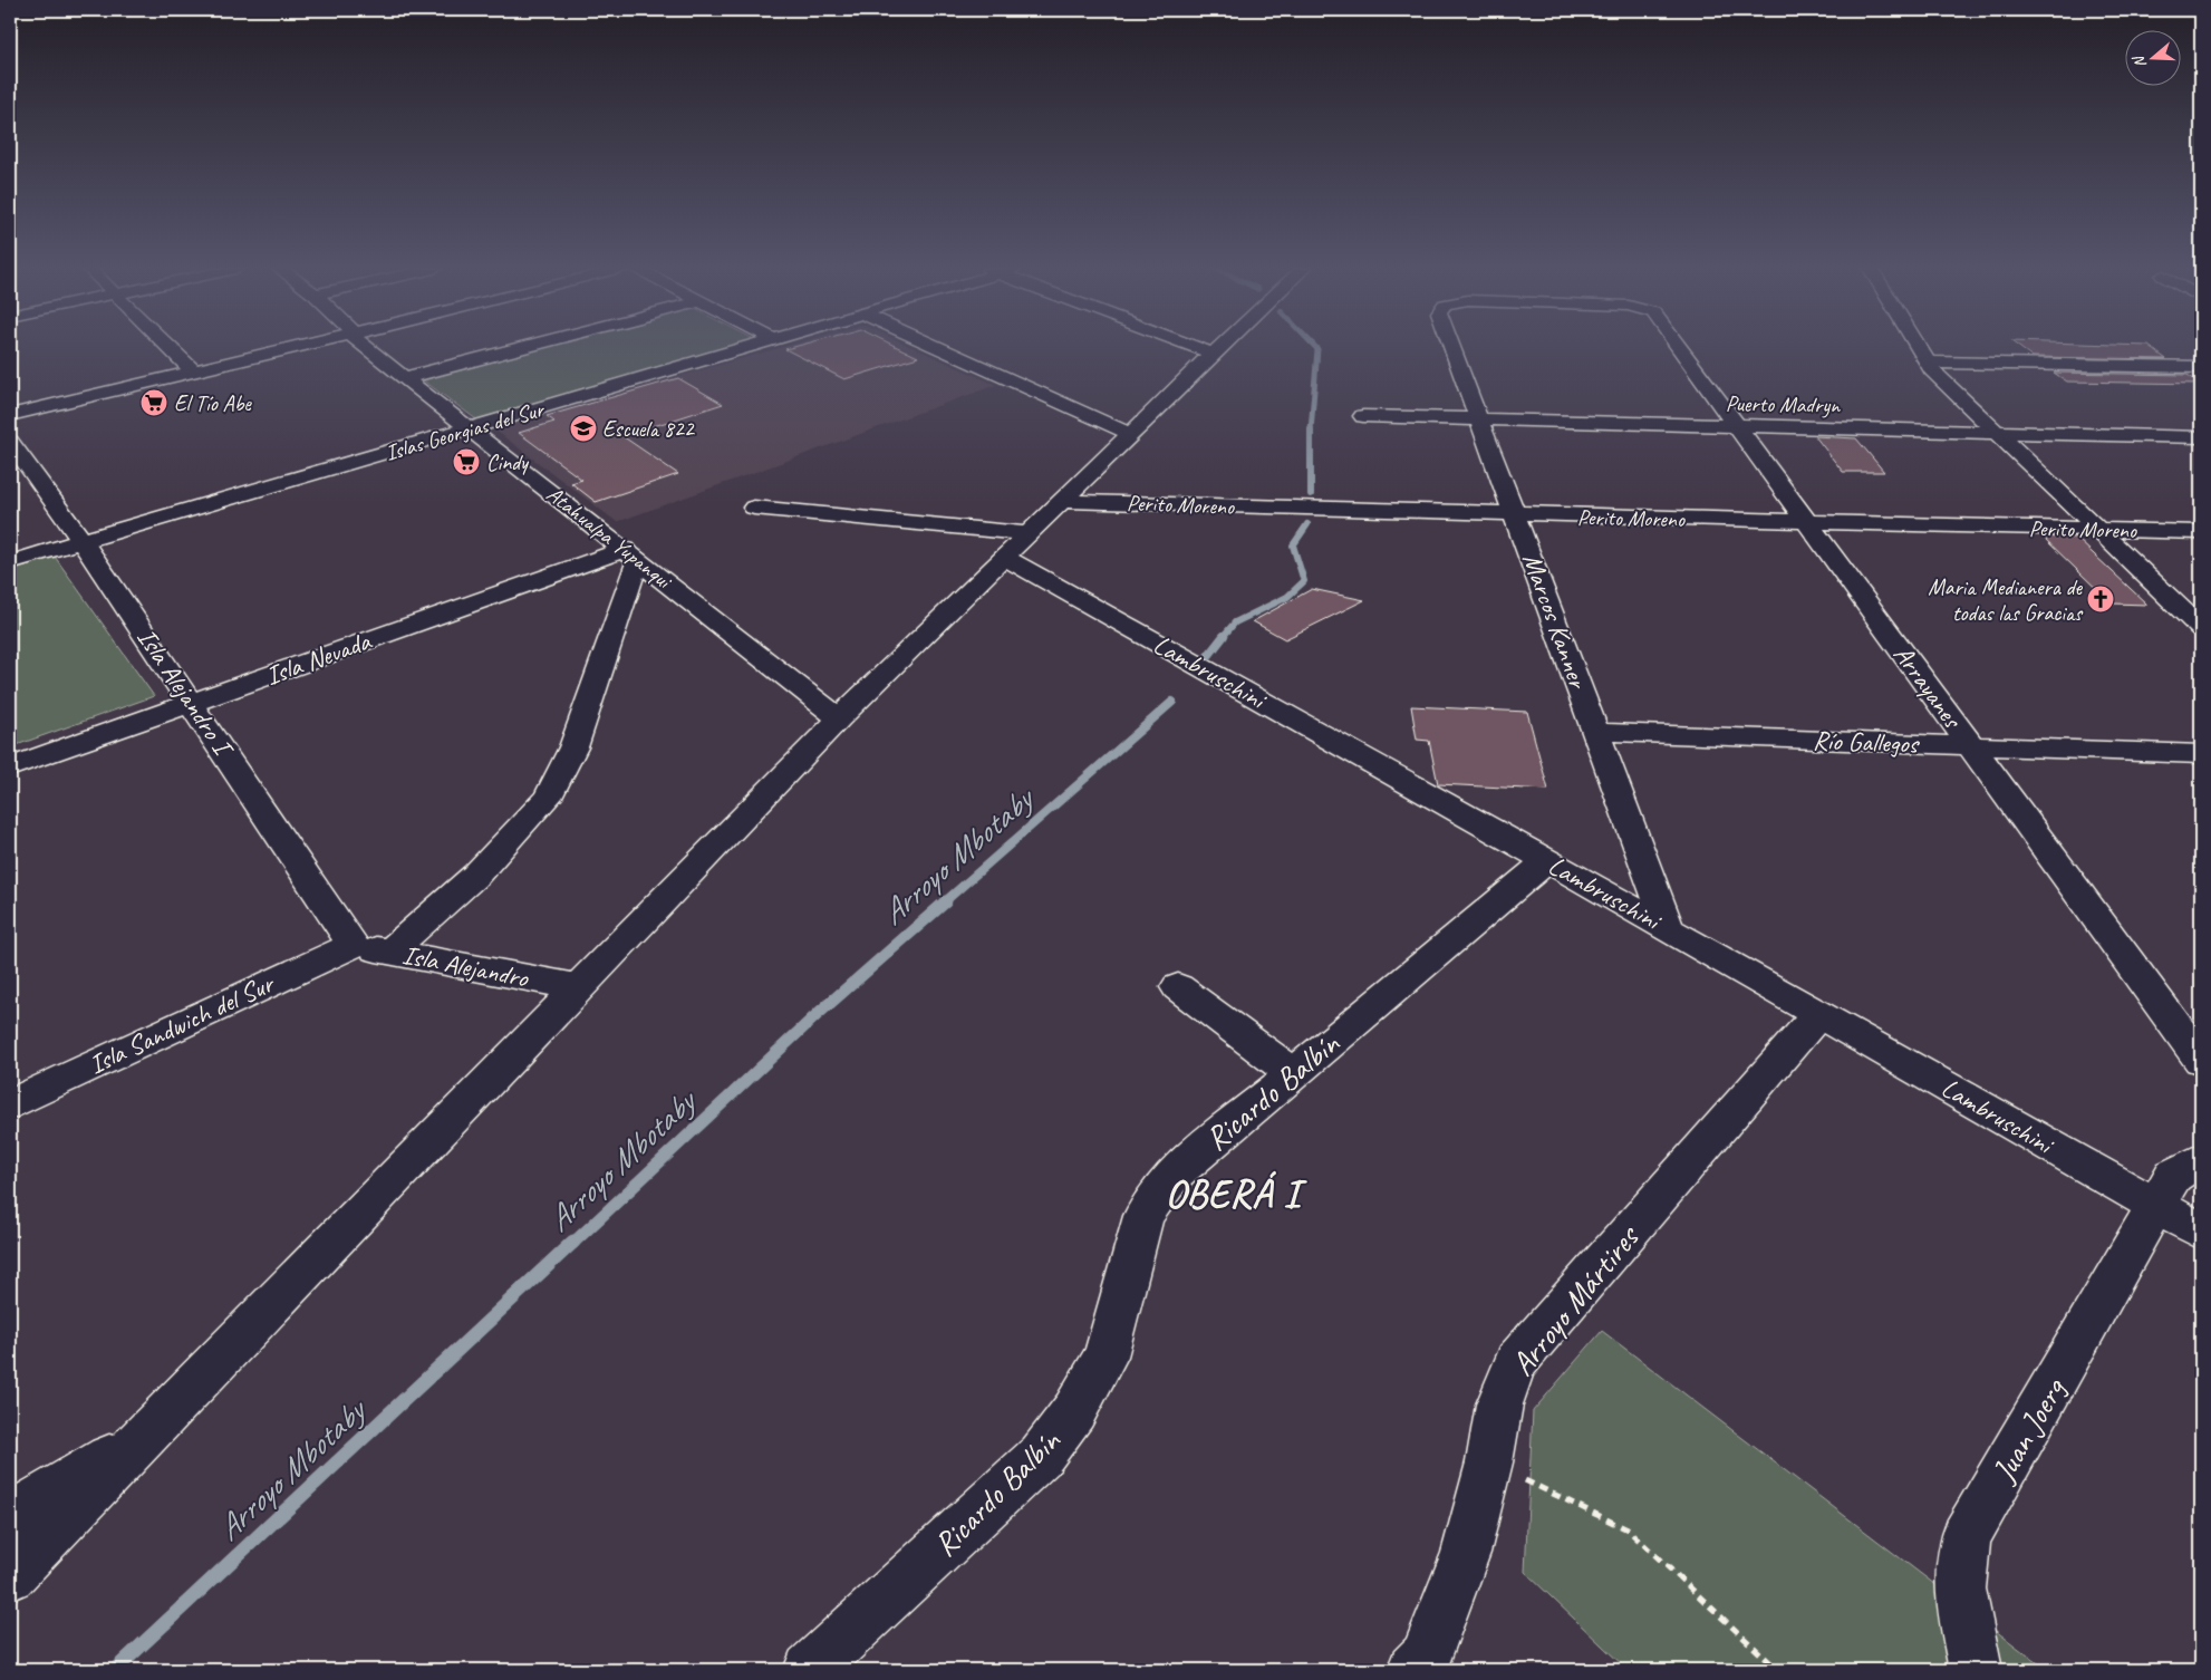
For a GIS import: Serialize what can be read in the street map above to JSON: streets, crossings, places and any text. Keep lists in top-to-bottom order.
{
  "streets": {
    "street": [
      "Puerto Madryn",
      "Islas Georgias del Sur",
      "Perito Moreno",
      "Atahualpa Yupanqui",
      "Marcos Kanner",
      "Isla Nevada",
      "Lambruschini",
      "Arrayanes",
      "Isla Alejandro I",
      "Río Gallegos",
      "Isla Alejandro",
      "Isla Sandwich del Sur",
      "Ricardo Balbín",
      "Arroyo Mártires",
      "Juan Joerg"
    ]
  },
  "crossings": [
    ["Puerto Madryn", "Marcos Kanner"],
    ["Puerto Madryn", "Arrayanes"],
    ["Islas Georgias del Sur", "Atahualpa Yupanqui"],
    ["Islas Georgias del Sur", "Isla Alejandro I"],
    ["Perito Moreno", "Marcos Kanner"],
    ["Perito Moreno", "Arrayanes"],
    ["Atahualpa Yupanqui", "Isla Nevada"],
    ["Marcos Kanner", "Lambruschini"],
    ["Marcos Kanner", "Río Gallegos"],
    ["Isla Nevada", "Isla Alejandro I"],
    ["Lambruschini", "Ricardo Balbín"],
    ["Lambruschini", "Arroyo Mártires"],
    ["Lambruschini", "Juan Joerg"],
    ["Arrayanes", "Río Gallegos"],
    ["Isla Alejandro I", "Isla Alejandro"],
    ["Isla Alejandro I", "Isla Sandwich del Sur"],
    ["Isla Alejandro", "Isla Sandwich del Sur"]
  ],
  "districts": ["OBERÁ I"],
  "water": ["Arroyo Mbotaby"],
  "places": {
    "supermarket": ["El Tío Abe", "Cindy"],
    "school or university": ["Escuela 822"],
    "church": ["Maria Medianera de todas las Gracias"]
  },
  "north": "left"
}
